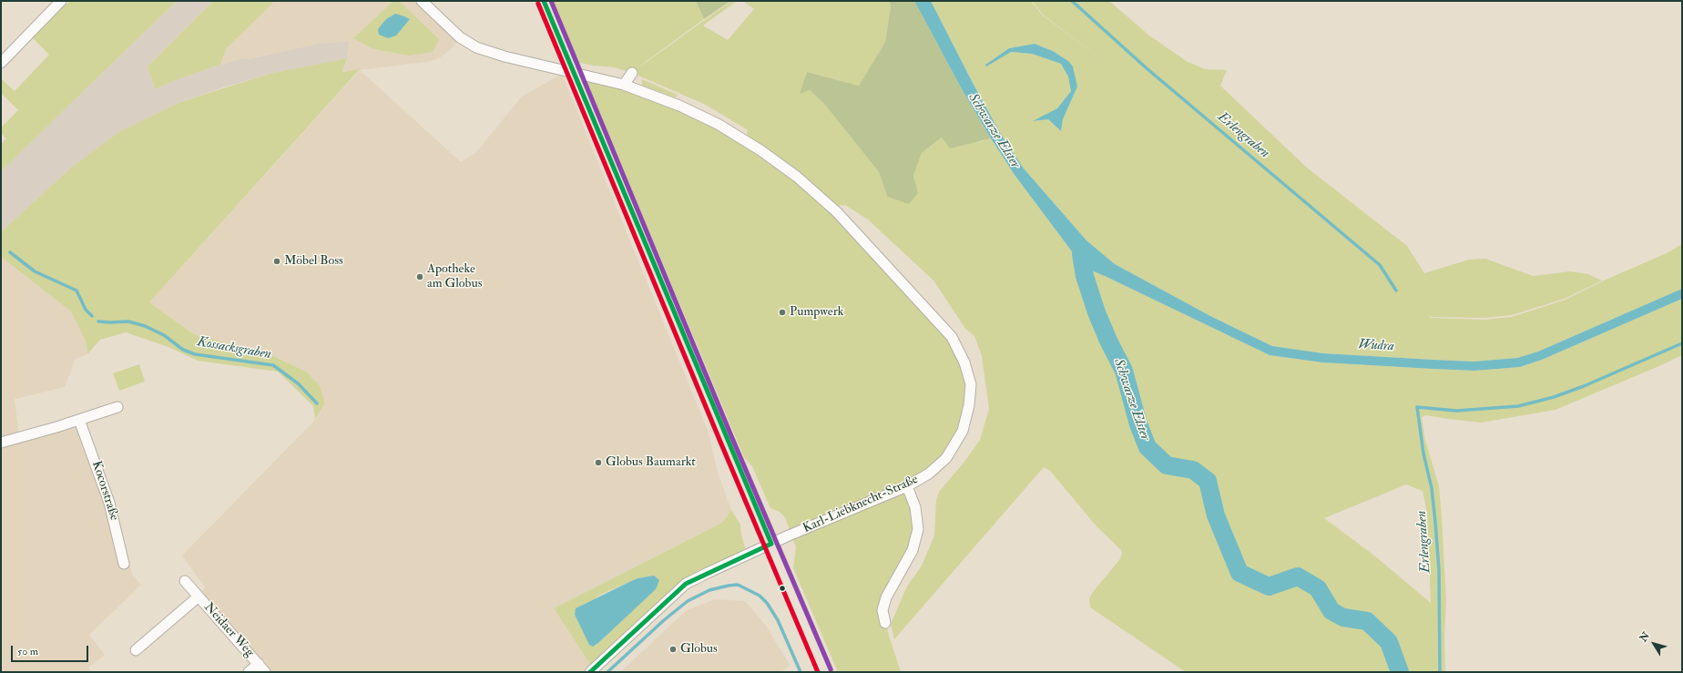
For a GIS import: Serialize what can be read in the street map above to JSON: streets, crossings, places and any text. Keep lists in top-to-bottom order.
{
  "streets": {
    "street": ["Kocorstraße", "Karl-Liebknecht-Straße", "Neidaer Weg"]
  },
  "water": [
    "Schwarze Elster",
    "Erlengraben",
    "Wudra",
    "Kossacksgraben"
  ],
  "places": [
    "Möbel Boss",
    "Apotheke am Globus",
    "Pumpwerk",
    "Globus Baumarkt",
    "Globus"
  ],
  "scale_bar": "50 m",
  "north": "top left"
}
